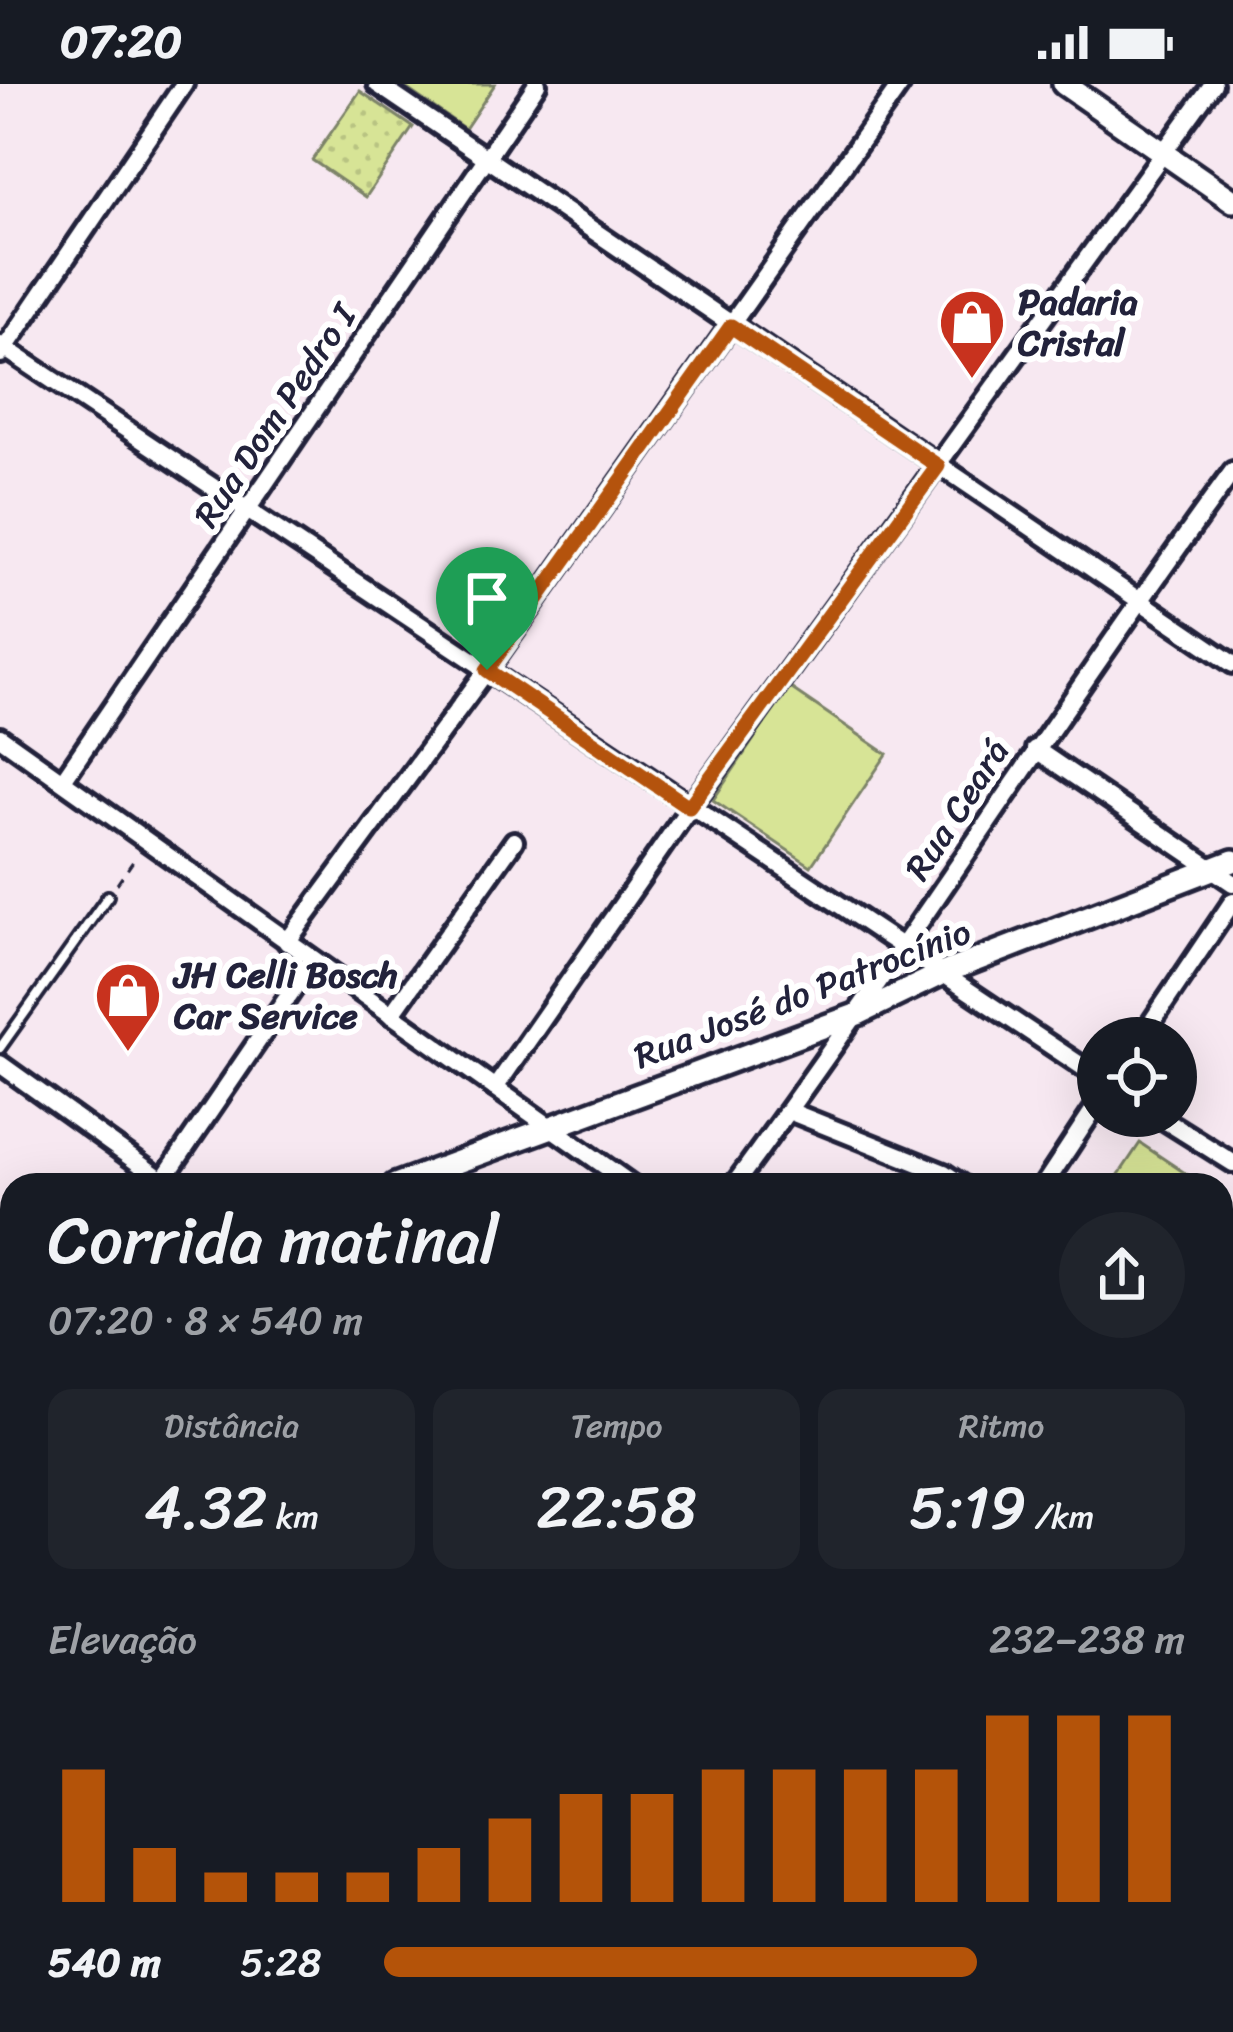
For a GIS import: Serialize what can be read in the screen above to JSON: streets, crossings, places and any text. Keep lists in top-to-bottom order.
{
  "streets": {
    "street": ["Rua Dom Pedro I", "Rua Ceará", "Rua José do Patrocínio"]
  },
  "crossings": [
    ["Rua Ceará", "Rua José do Patrocínio"]
  ],
  "places": {
    "shop": ["Padaria Cristal", "JH Celli Bosch Car Service"]
  },
  "page": {
    "status": "07:20",
    "heading": ["Corrida matinal", "07:20 · 8 × 540 m"],
    "stats": [
      ["Distância", "4.32 km"],
      ["Tempo", "22:58"],
      ["Ritmo", "5:19 /km"]
    ],
    "chart": ["Elevação", "232–238 m"],
    "list": [
      {
        "name": "540 m",
        "note": "5:28"
      }
    ]
  }
}
